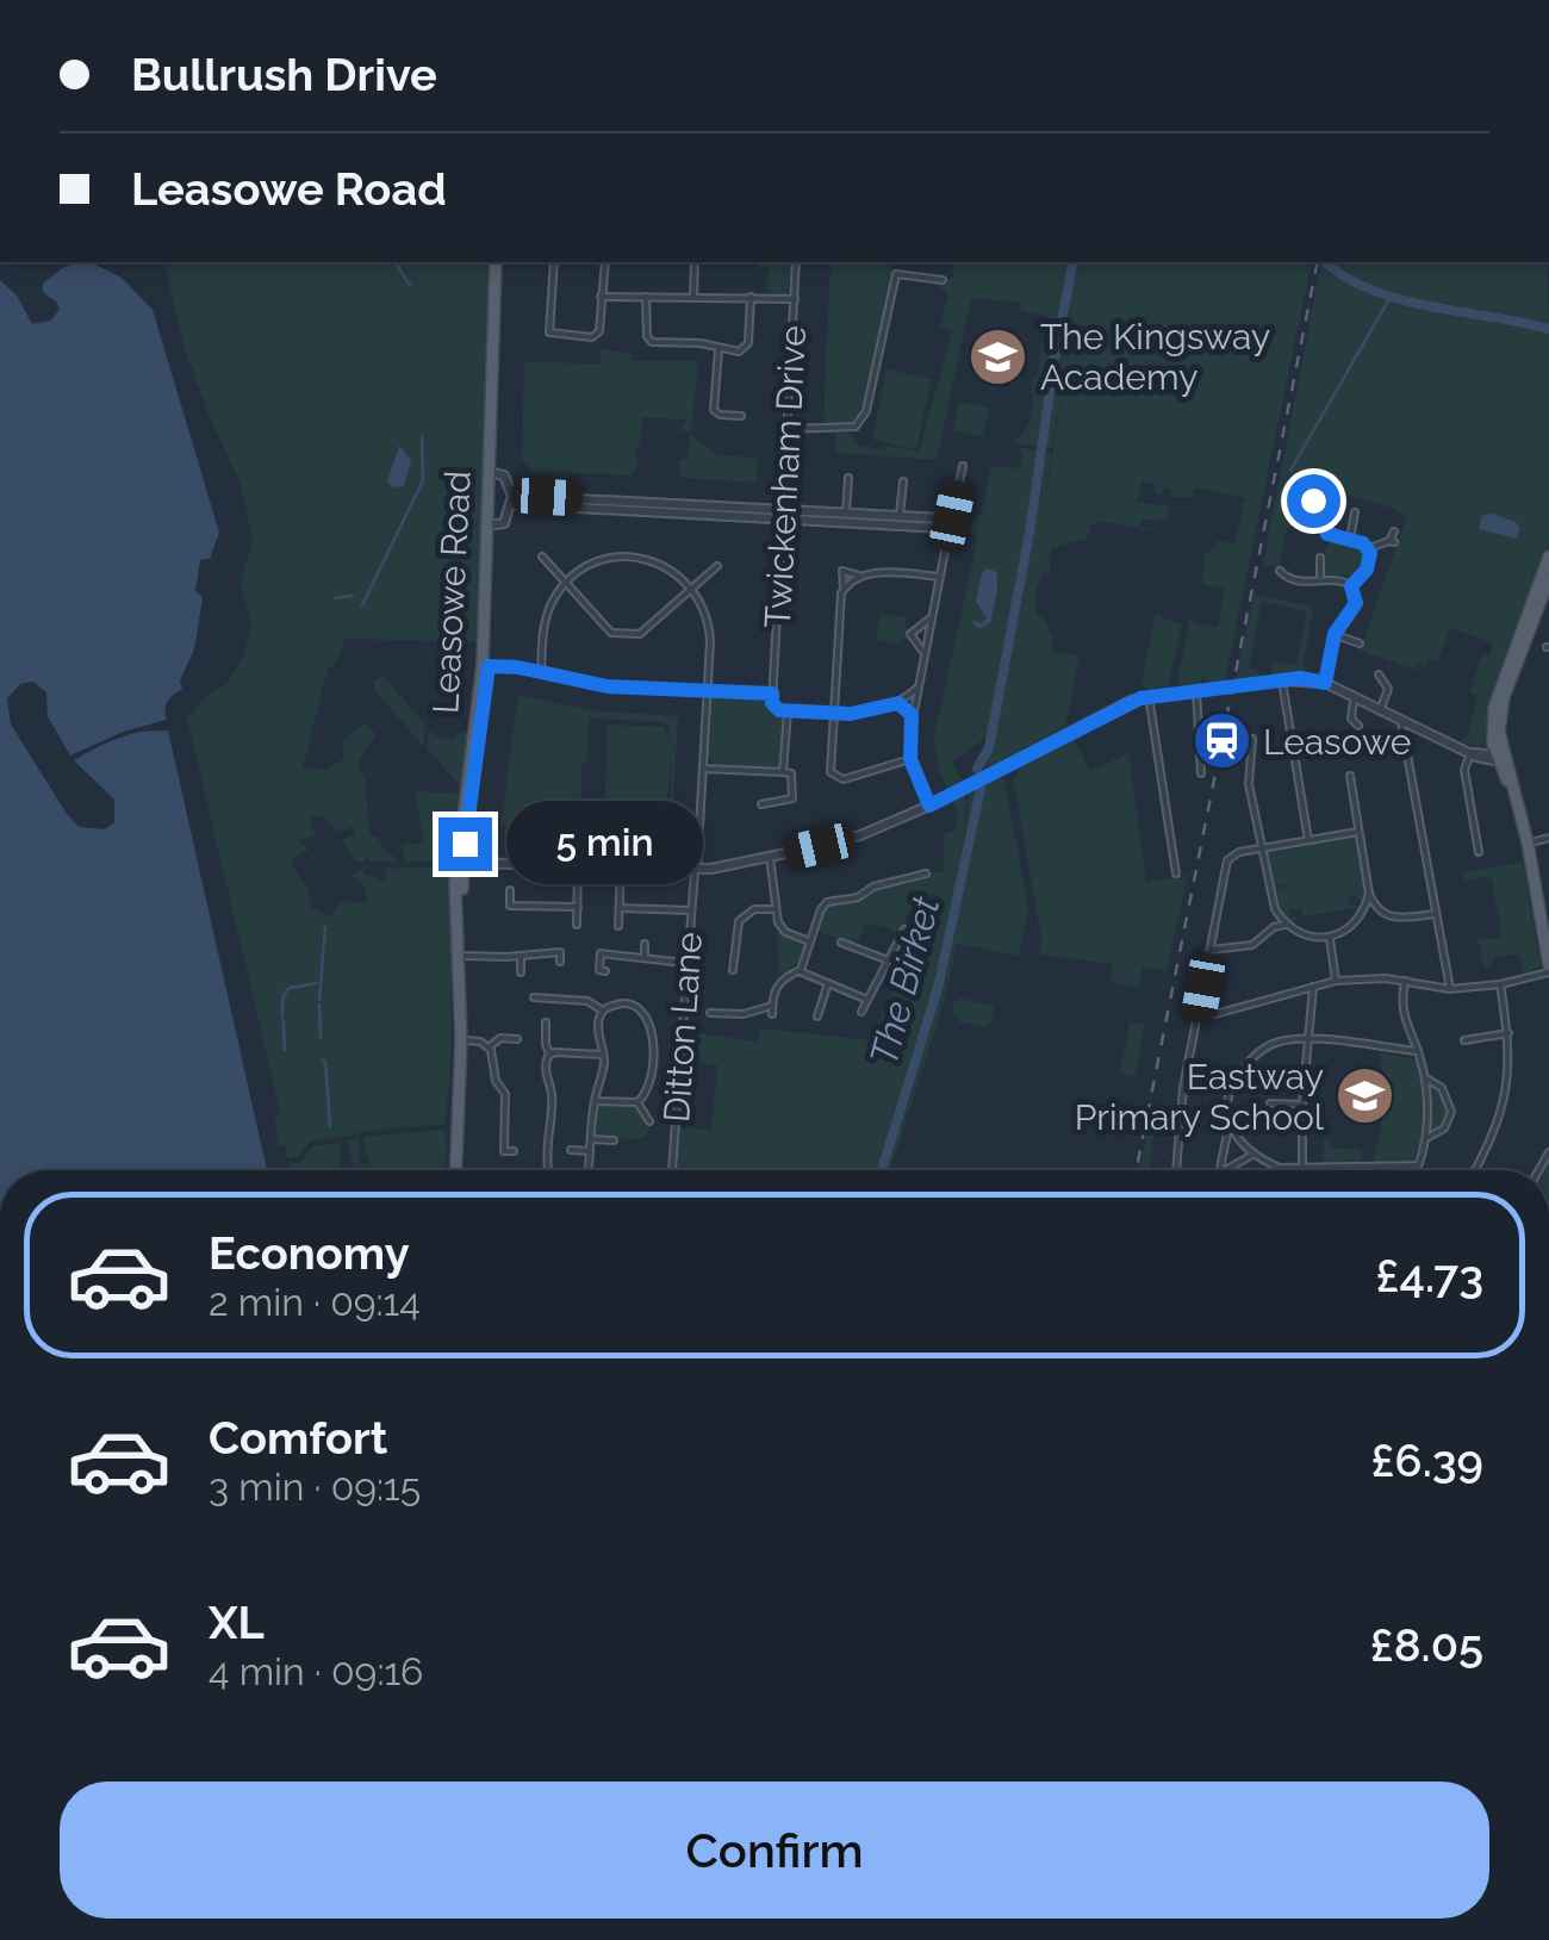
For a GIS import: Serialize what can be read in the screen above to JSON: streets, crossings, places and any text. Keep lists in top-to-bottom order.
{
  "streets": {
    "main road": ["Leasowe Road"],
    "street": ["Twickenham Drive", "Ditton Lane"]
  },
  "water": ["The Birket"],
  "places": {
    "school or university": ["The Kingsway Academy", "Eastway Primary School"],
    "station": ["Leasowe"]
  },
  "page": {
    "banner": ["Bullrush Drive", "Leasowe Road"],
    "bubble": "5 min",
    "list": [
      {
        "name": "Economy",
        "note": "2 min · 09:14",
        "value": "£4.73"
      },
      {
        "name": "Comfort",
        "note": "3 min · 09:15",
        "value": "£6.39"
      },
      {
        "name": "XL",
        "note": "4 min · 09:16",
        "value": "£8.05"
      }
    ],
    "buttons": "Confirm"
  }
}
